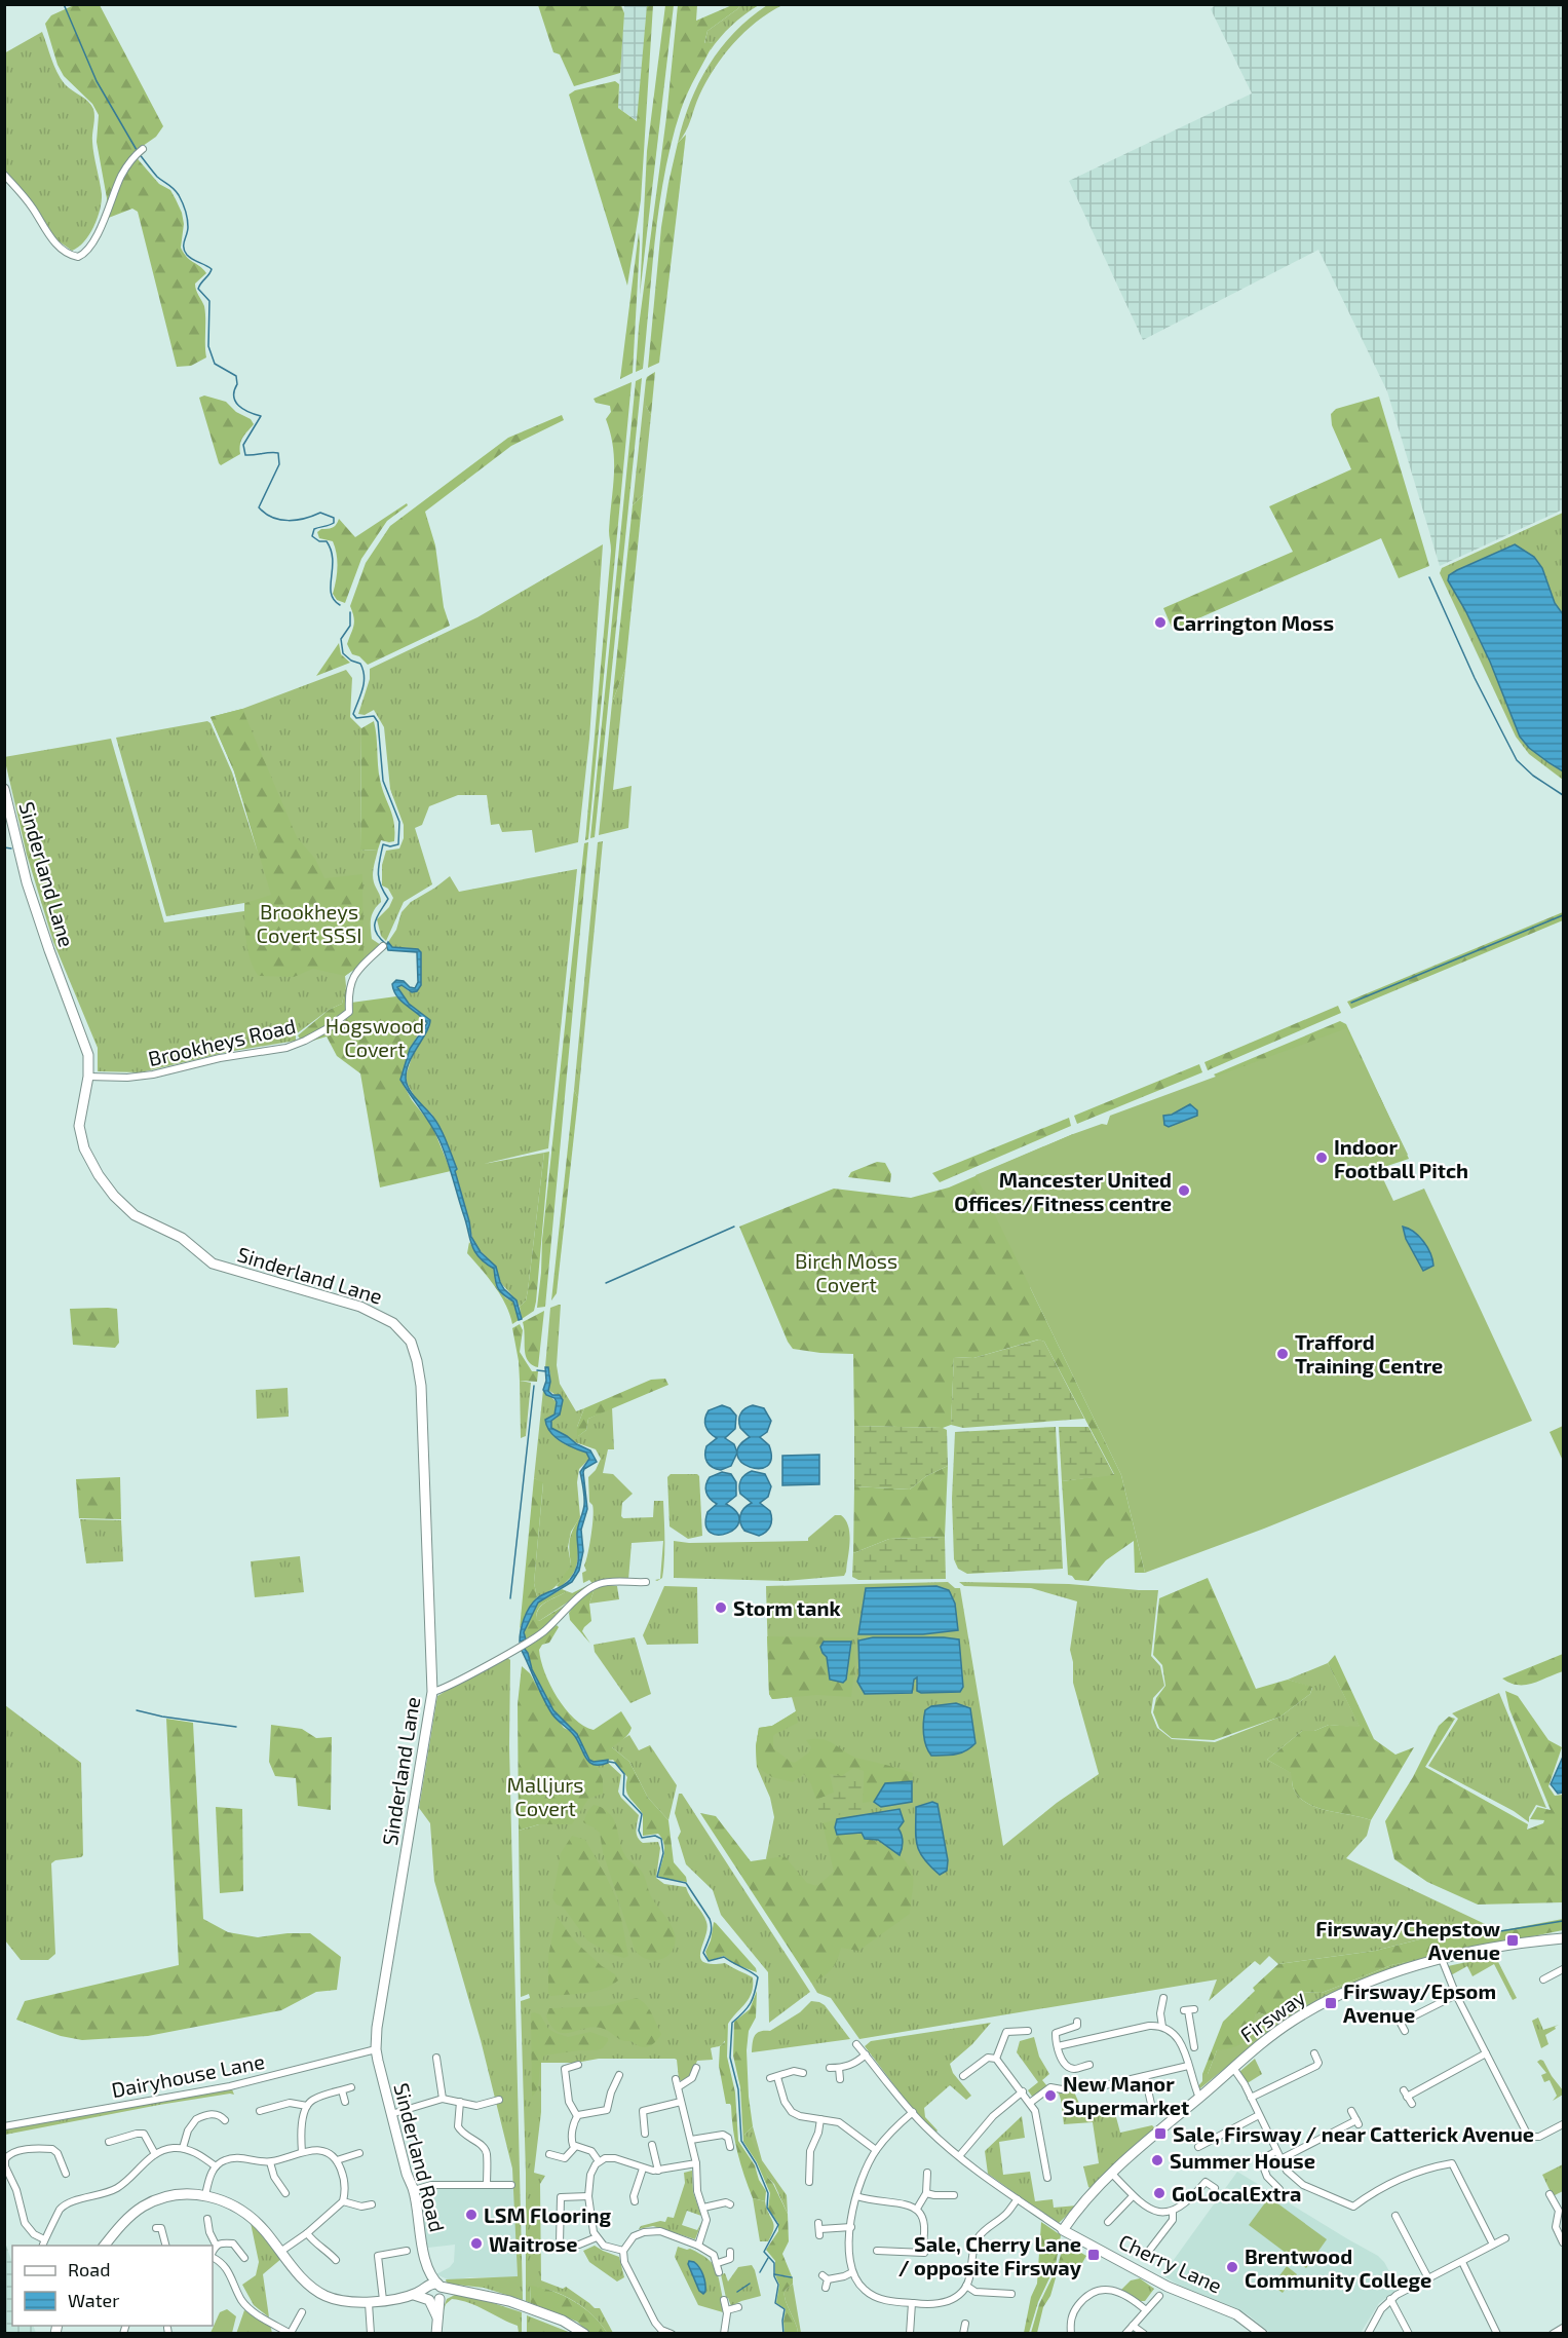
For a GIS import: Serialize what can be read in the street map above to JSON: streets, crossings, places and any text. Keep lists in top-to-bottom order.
{
  "streets": {
    "street": [
      "Sinderland Lane",
      "Brookheys Road",
      "Firsway",
      "Dairyhouse Lane",
      "Sinderland Road",
      "Cherry Lane"
    ]
  },
  "crossings": [
    ["Sinderland Lane", "Brookheys Road"],
    ["Sinderland Lane", "Dairyhouse Lane"],
    ["Sinderland Lane", "Sinderland Road"],
    ["Firsway", "Cherry Lane"],
    ["Dairyhouse Lane", "Sinderland Road"]
  ],
  "parks": [
    "Brookheys Covert SSSI",
    "Hogswood Covert",
    "Birch Moss Covert",
    "Malljurs Covert"
  ],
  "places": {
    "other": [
      "Carrington Moss",
      "Indoor Football Pitch",
      "Mancester United Offices/Fitness centre",
      "Trafford Training Centre",
      "Storm tank",
      "New Manor Supermarket",
      "Summer House",
      "GoLocalExtra",
      "LSM Flooring",
      "Waitrose",
      "Brentwood Community College"
    ],
    "transit": [
      "Firsway/Chepstow Avenue",
      "Firsway/Epsom Avenue",
      "Sale, Firsway / near Catterick Avenue",
      "Sale, Cherry Lane / opposite Firsway"
    ]
  },
  "legend": ["Road", "Water"]
}
